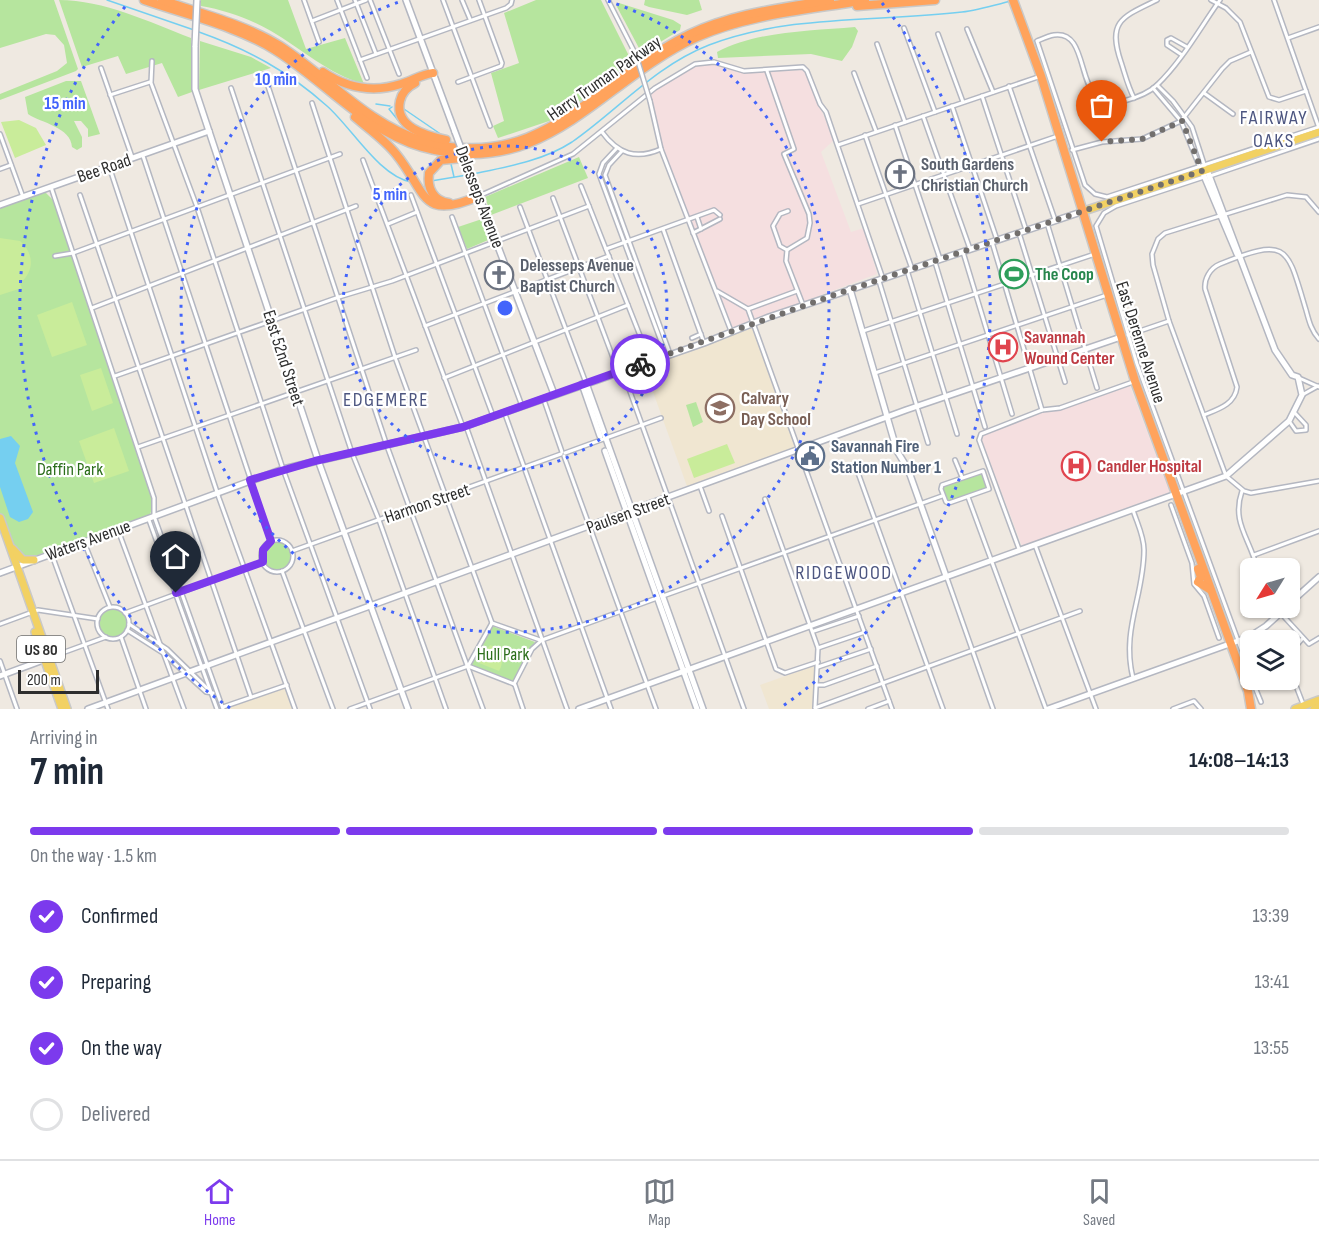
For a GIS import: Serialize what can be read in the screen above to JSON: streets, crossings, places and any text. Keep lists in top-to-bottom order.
{
  "streets": {
    "highway": ["Harry Truman Parkway", "East Derenne Avenue"],
    "main road": ["Waters Avenue", "US 80"],
    "street": [
      "Bee Road",
      "Delesseps Avenue",
      "East 52nd Street",
      "Harmon Street",
      "Paulsen Street"
    ]
  },
  "crossings": [
    ["Bee Road", "East 52nd Street"],
    ["Delesseps Avenue", "Waters Avenue"],
    ["East Derenne Avenue", "Paulsen Street"],
    ["East Derenne Avenue", "Waters Avenue"],
    ["East 52nd Street", "Harmon Street"],
    ["East 52nd Street", "Paulsen Street"],
    ["East 52nd Street", "Waters Avenue"],
    ["Waters Avenue", "US 80"]
  ],
  "districts": ["FAIRWAY OAKS", "EDGEMERE", "RIDGEWOOD"],
  "parks": ["Daffin Park", "Hull Park"],
  "places": {
    "church": ["South Gardens Christian Church", "Delesseps Avenue Baptist Church"],
    "sports": ["The Coop"],
    "hospital": ["Savannah Wound Center", "Candler Hospital"],
    "school or university": ["Calvary Day School"],
    "public building": ["Savannah Fire Station Number 1"]
  },
  "scale_bar": "200 m",
  "north": "bottom left",
  "page": {
    "scale": "200 m",
    "heading": ["7 min", "Arriving in", "14:08–14:13"],
    "bar": "On the way · 1.5 km",
    "list": [
      ["Confirmed", "13:39"],
      ["Preparing", "13:41"],
      ["On the way", "13:55"],
      "Delivered"
    ],
    "tabs": ["Home", "Map", "Saved"]
  },
  "rings": ["10 min", "15 min", "5 min"]
}
